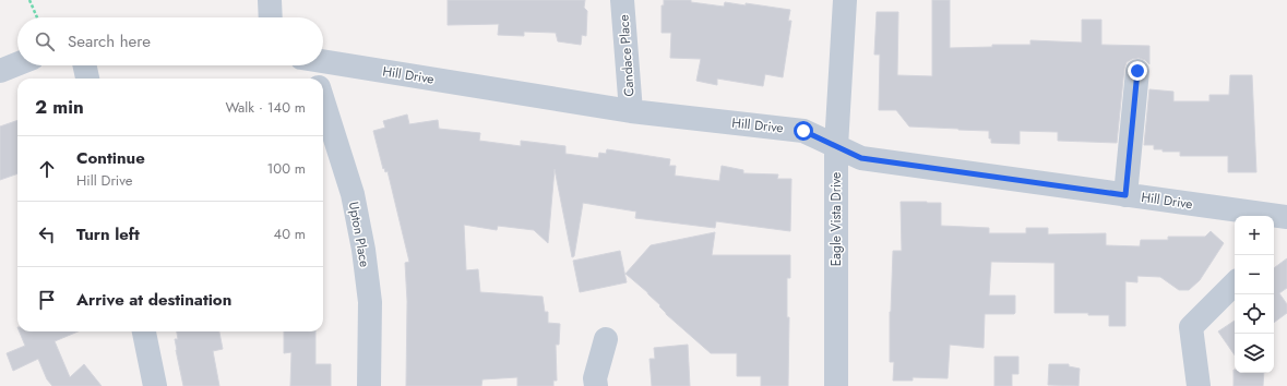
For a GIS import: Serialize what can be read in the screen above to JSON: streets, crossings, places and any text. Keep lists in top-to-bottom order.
{
  "streets": {
    "street": [
      "Candace Place",
      "Hill Drive",
      "Eagle Vista Drive",
      "Upton Place"
    ]
  },
  "crossings": [
    ["Candace Place", "Hill Drive"],
    ["Hill Drive", "Eagle Vista Drive"]
  ],
  "page": {
    "search": "Search here",
    "heading": ["2 min", "Walk · 140 m"],
    "list": [
      ["Continue", "Hill Drive", "100 m"],
      ["Turn left", "40 m"],
      "Arrive at destination"
    ],
    "map_buttons": ["+", "−"]
  }
}
